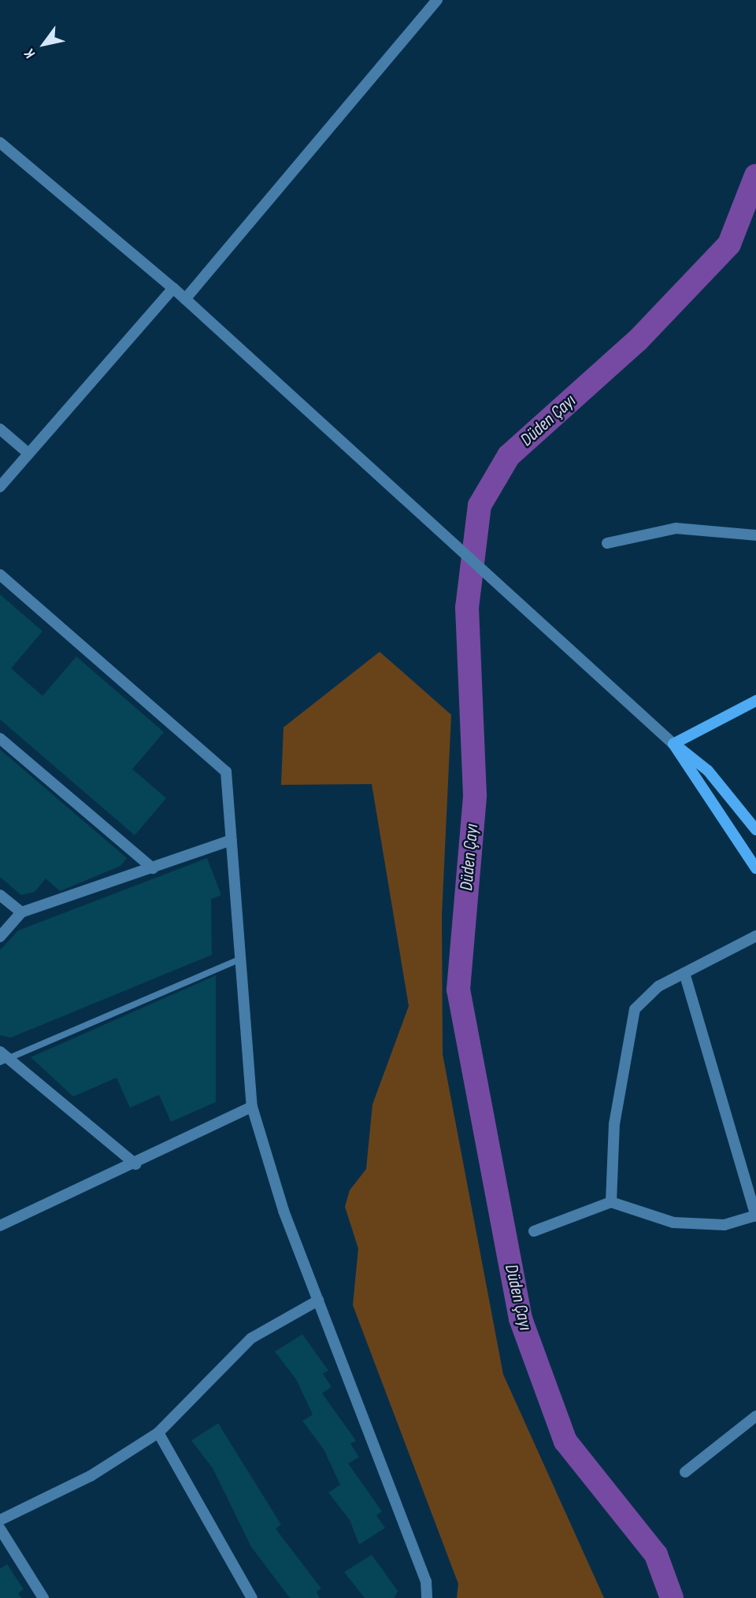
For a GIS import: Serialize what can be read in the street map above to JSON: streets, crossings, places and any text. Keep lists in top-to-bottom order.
{
  "water": ["Düden Çayı"],
  "north": "bottom left"
}
